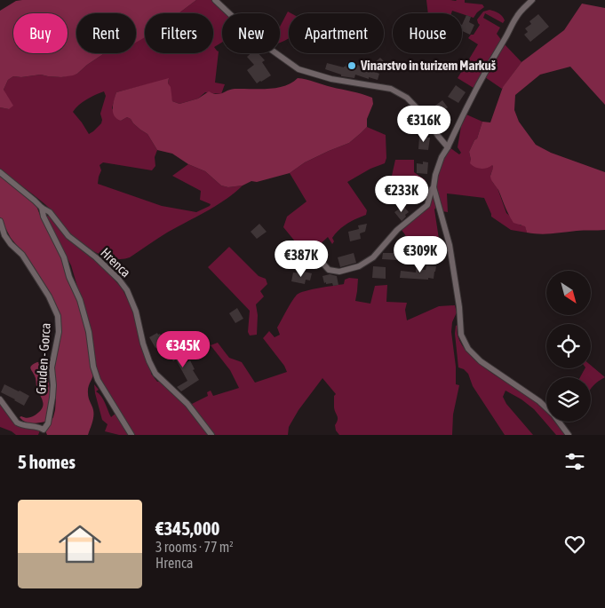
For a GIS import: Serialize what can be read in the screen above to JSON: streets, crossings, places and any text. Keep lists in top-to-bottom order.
{
  "streets": {
    "street": ["Hrenca", "Gruden - Gorca"]
  },
  "places": ["Vinarstvo in turizem Markuš"],
  "north": "bottom right",
  "page": {
    "chip": [
      "Buy",
      "Rent",
      "Filters",
      "New",
      "Apartment",
      "House"
    ],
    "price": [
      "€316K",
      "€233K",
      "€309K",
      "€387K",
      "€345K"
    ],
    "heading": "5 homes",
    "list": [
      {
        "name": "€345,000",
        "note": "3 rooms · 77 m² · Hrenca"
      }
    ]
  }
}
